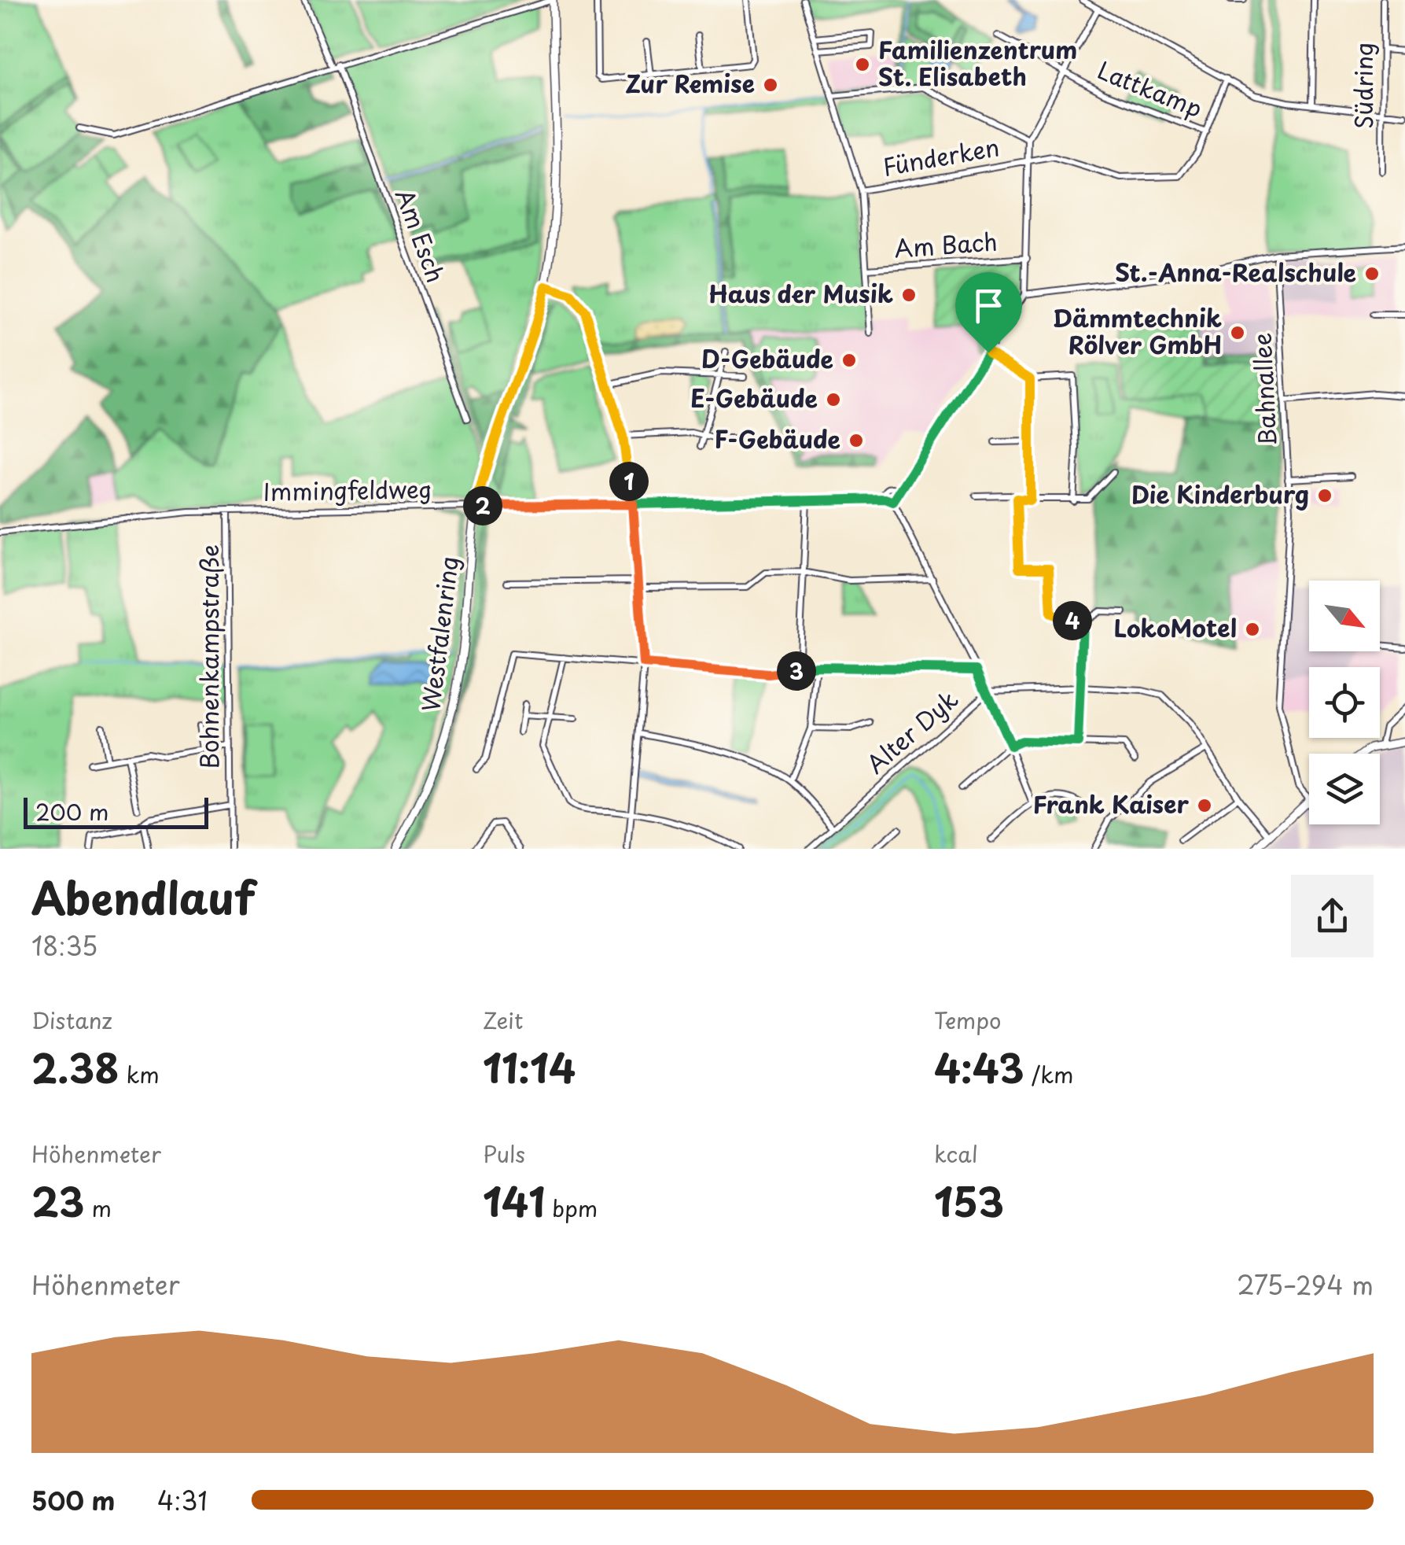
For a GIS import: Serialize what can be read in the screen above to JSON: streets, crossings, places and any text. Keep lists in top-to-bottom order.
{
  "streets": {
    "street": [
      "Südring",
      "Lattkamp",
      "Fünderken",
      "Am Esch",
      "Am Bach",
      "Bahnallee",
      "Immingfeldweg",
      "Westfalenring",
      "Bohnenkampstraße",
      "Alter Dyk"
    ]
  },
  "crossings": [
    ["Lattkamp", "Fünderken"],
    ["Immingfeldweg", "Westfalenring"],
    ["Immingfeldweg", "Bohnenkampstraße"]
  ],
  "places": [
    "Familienzentrum St. Elisabeth",
    "Zur Remise",
    "St.-Anna-Realschule",
    "Haus der Musik",
    "Dämmtechnik Rölver GmbH",
    "D-Gebäude",
    "E-Gebäude",
    "F-Gebäude",
    "Die Kinderburg",
    "LokoMotel",
    "Frank Kaiser"
  ],
  "scale_bar": "200 m",
  "north": "bottom right",
  "page": {
    "pins": [
      "1",
      "2",
      "4",
      "3"
    ],
    "scale": "200 m",
    "heading": ["Abendlauf", "18:35"],
    "stats": [
      ["Distanz", "2.38 km"],
      ["Zeit", "11:14"],
      ["Tempo", "4:43 /km"],
      ["Höhenmeter", "23 m"],
      ["Puls", "141 bpm"],
      ["kcal", "153"]
    ],
    "chart": ["Höhenmeter", "275–294 m"],
    "list": [
      {
        "name": "500 m",
        "note": "4:31"
      }
    ]
  }
}
